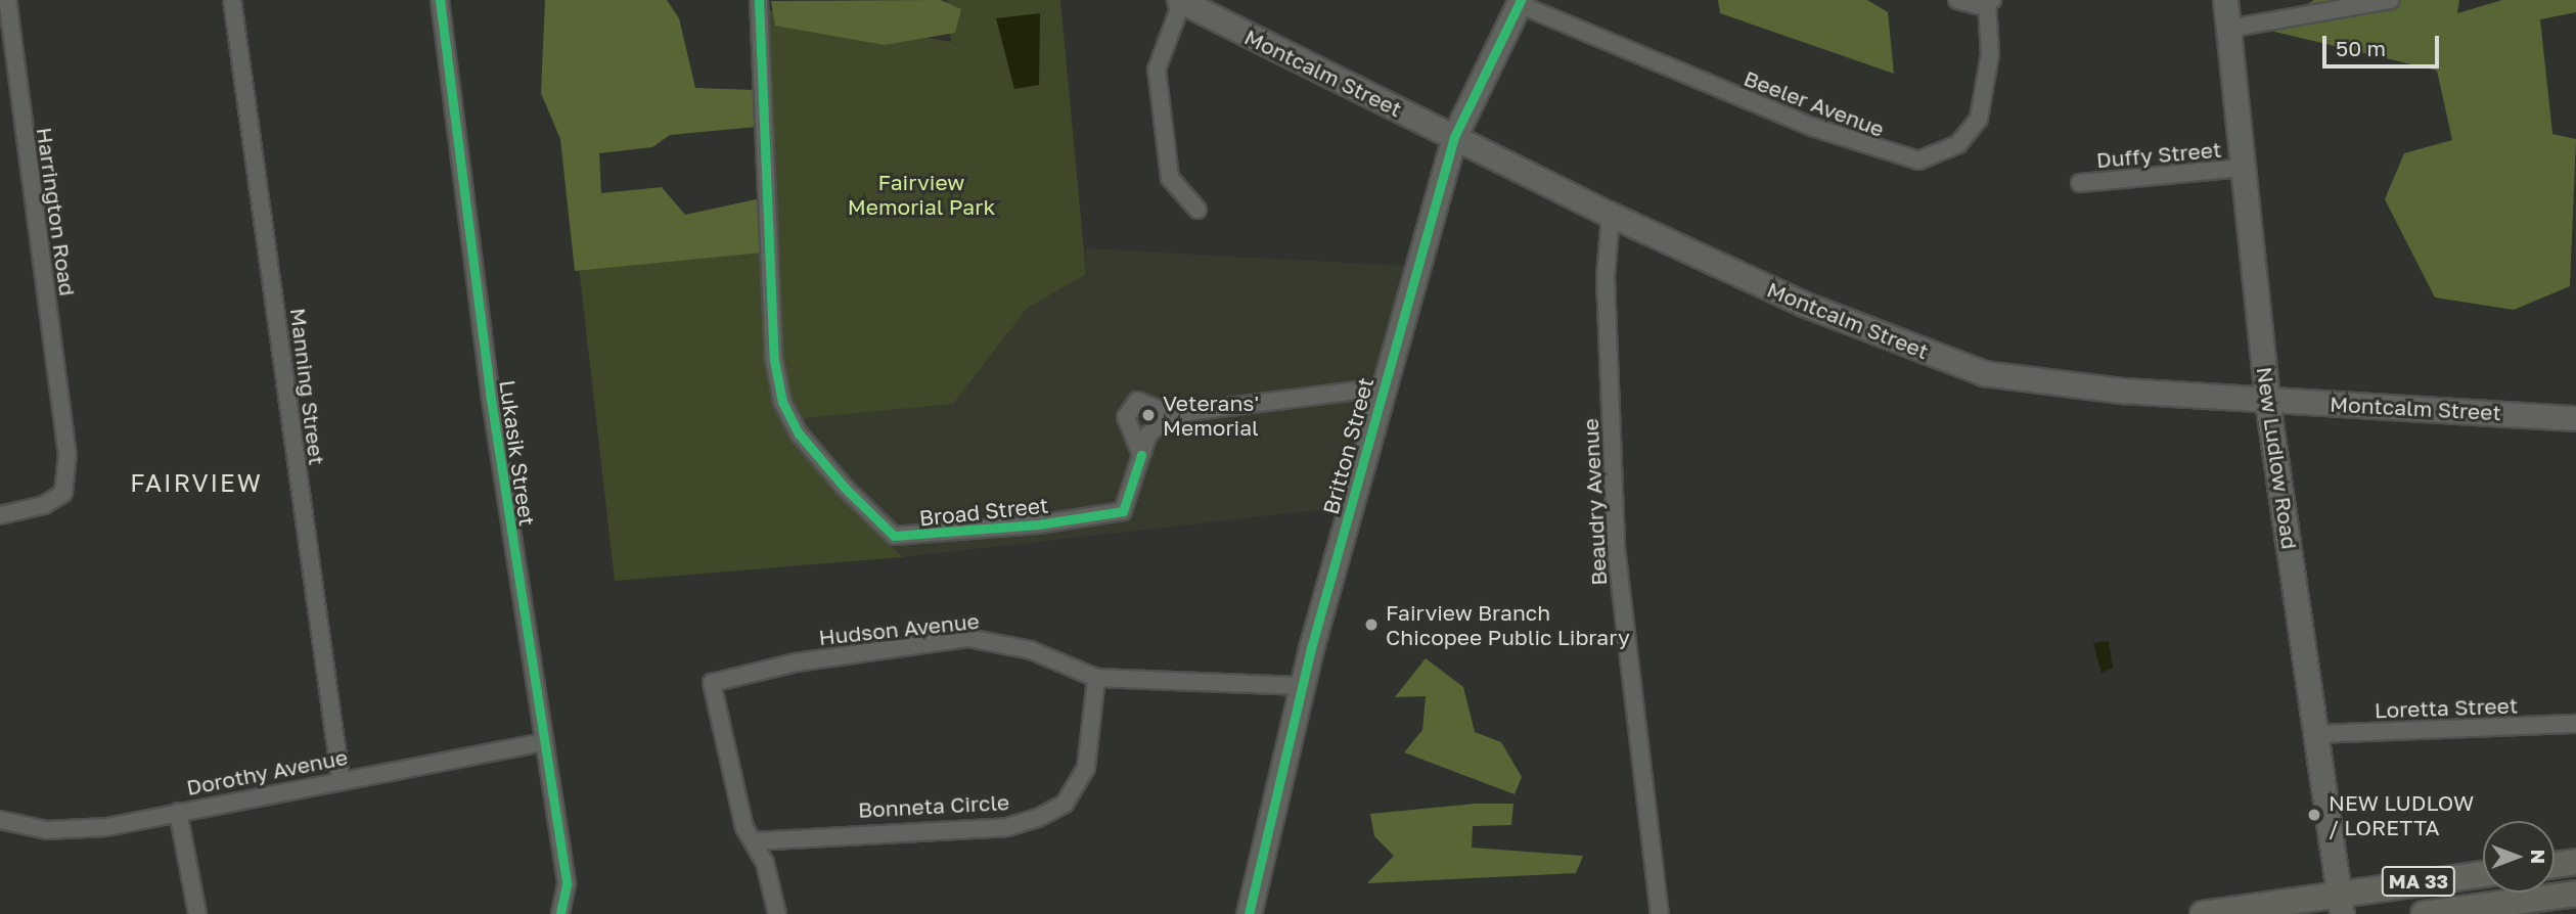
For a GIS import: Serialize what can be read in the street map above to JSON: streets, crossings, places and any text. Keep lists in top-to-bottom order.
{
  "streets": {
    "main road": [
      "Montcalm Street",
      "Britton Street",
      "New Ludlow Road",
      "MA 33"
    ],
    "street": [
      "Beeler Avenue",
      "Duffy Street",
      "Harrington Road",
      "Manning Street",
      "Lukasik Street",
      "Beaudry Avenue",
      "Broad Street",
      "Hudson Avenue",
      "Loretta Street",
      "Dorothy Avenue",
      "Bonneta Circle"
    ]
  },
  "crossings": [
    ["Montcalm Street", "Britton Street"],
    ["Montcalm Street", "New Ludlow Road"],
    ["Montcalm Street", "Beaudry Avenue"],
    ["Beeler Avenue", "Britton Street"],
    ["Duffy Street", "New Ludlow Road"],
    ["Manning Street", "Dorothy Avenue"],
    ["Britton Street", "Hudson Avenue"],
    ["Lukasik Street", "Dorothy Avenue"],
    ["New Ludlow Road", "Loretta Street"],
    ["New Ludlow Road", "MA 33"],
    ["Hudson Avenue", "Bonneta Circle"]
  ],
  "districts": ["FAIRVIEW"],
  "parks": ["Fairview Memorial Park"],
  "places": ["Veterans' Memorial", "Fairview Branch Chicopee Public Library", "NEW LUDLOW / LORETTA"],
  "scale_bar": "50 m",
  "north": "right"
}
